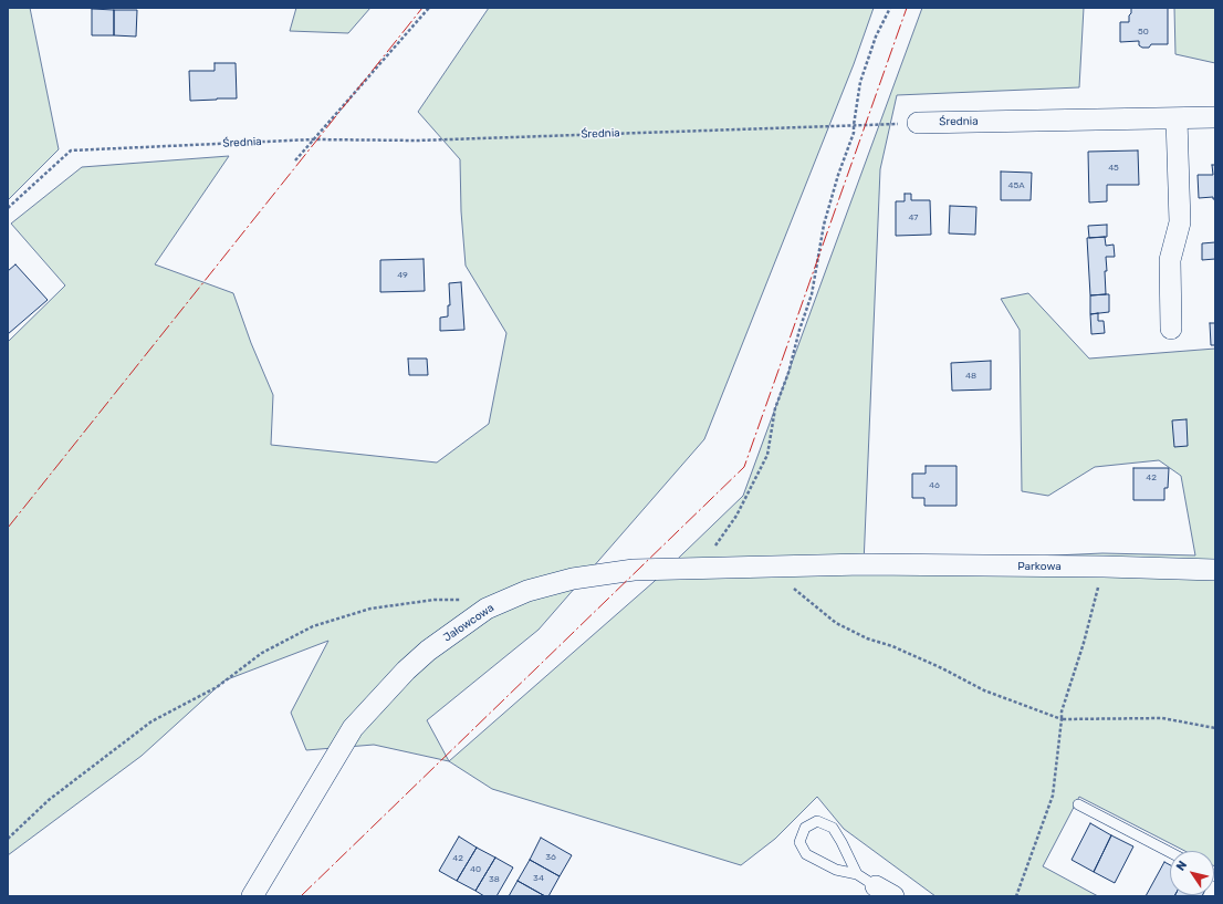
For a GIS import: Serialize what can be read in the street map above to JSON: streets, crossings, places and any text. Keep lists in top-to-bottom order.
{
  "streets": {
    "street": ["Średnia", "Parkowa", "Jałowcowa"]
  },
  "crossings": [
    ["Parkowa", "Jałowcowa"]
  ],
  "house_numbers": [
    "50",
    "45",
    "45A",
    "47",
    "49",
    "48",
    "42",
    "46",
    "36",
    "42",
    "40",
    "34",
    "38"
  ],
  "north": "top left"
}
